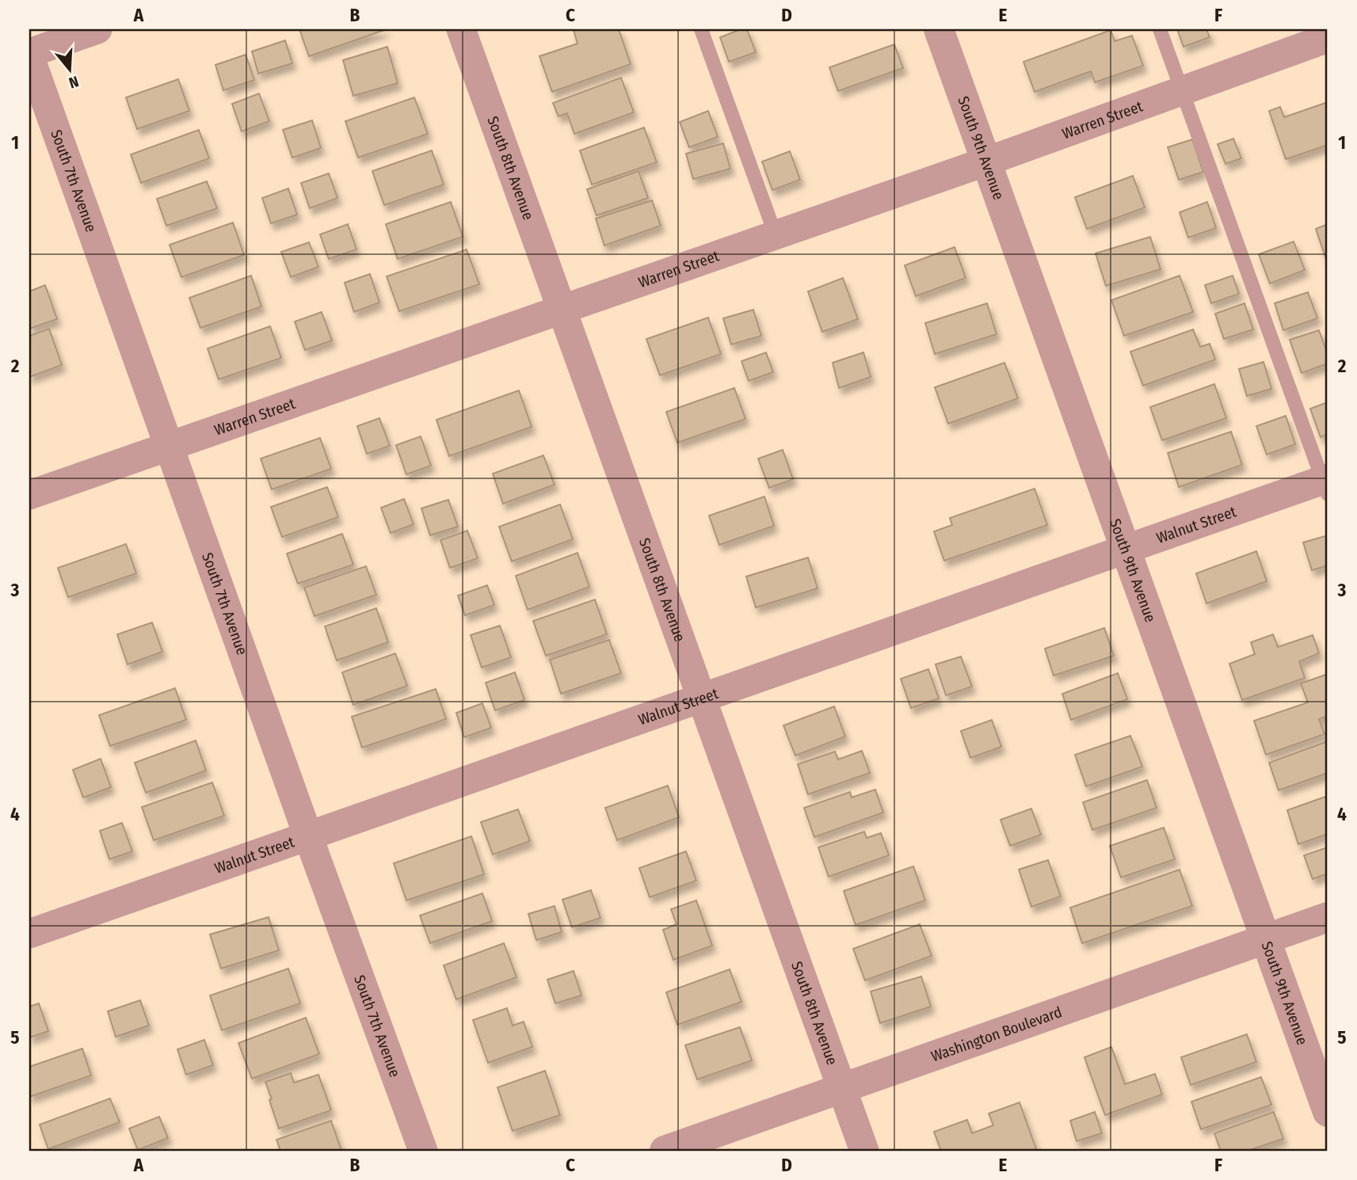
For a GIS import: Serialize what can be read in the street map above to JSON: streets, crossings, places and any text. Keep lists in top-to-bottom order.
{
  "streets": {
    "street": [
      "Warren Street",
      "South 9th Avenue",
      "South 8th Avenue",
      "South 7th Avenue",
      "Walnut Street",
      "Washington Boulevard"
    ]
  },
  "crossings": [
    ["Warren Street", "South 9th Avenue"],
    ["Warren Street", "South 8th Avenue"],
    ["Warren Street", "South 7th Avenue"],
    ["South 9th Avenue", "Walnut Street"],
    ["South 9th Avenue", "Washington Boulevard"],
    ["South 8th Avenue", "Walnut Street"],
    ["South 8th Avenue", "Washington Boulevard"],
    ["South 7th Avenue", "Walnut Street"]
  ],
  "north": "bottom",
  "grid": {
    "columns": [
      "A",
      "B",
      "C",
      "D",
      "E",
      "F"
    ],
    "rows": [
      "1",
      "2",
      "3",
      "4",
      "5"
    ]
  }
}
